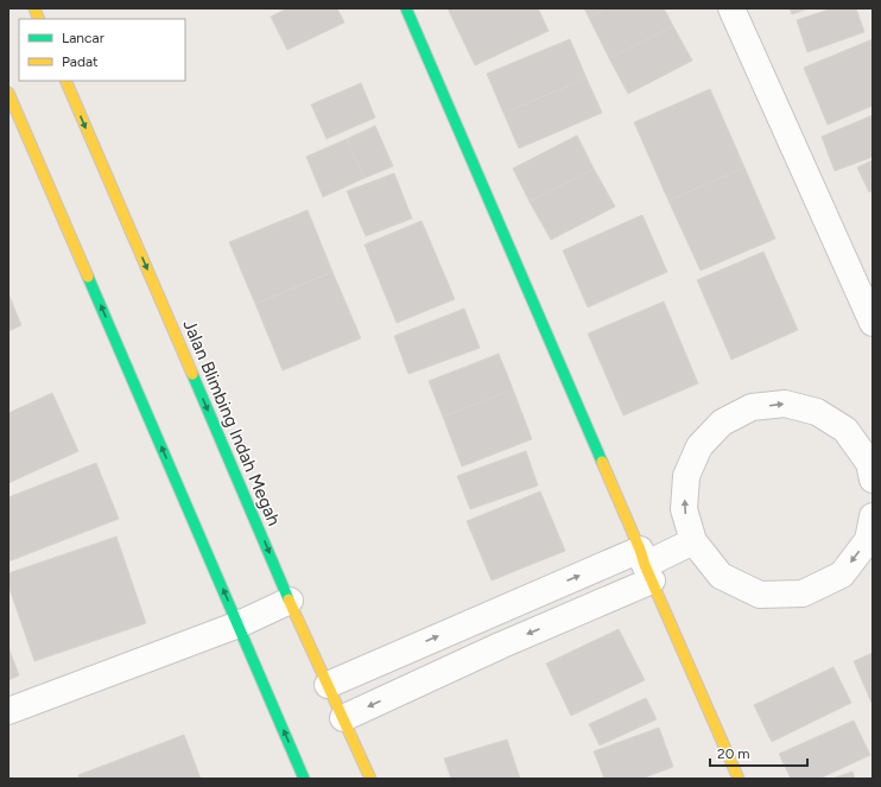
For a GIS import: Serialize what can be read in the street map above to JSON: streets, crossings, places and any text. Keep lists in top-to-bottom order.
{
  "streets": {
    "street": ["Jalan Blimbing Indah Megah"]
  },
  "legend": ["Lancar", "Padat"],
  "scale_bar": "20 m"
}
